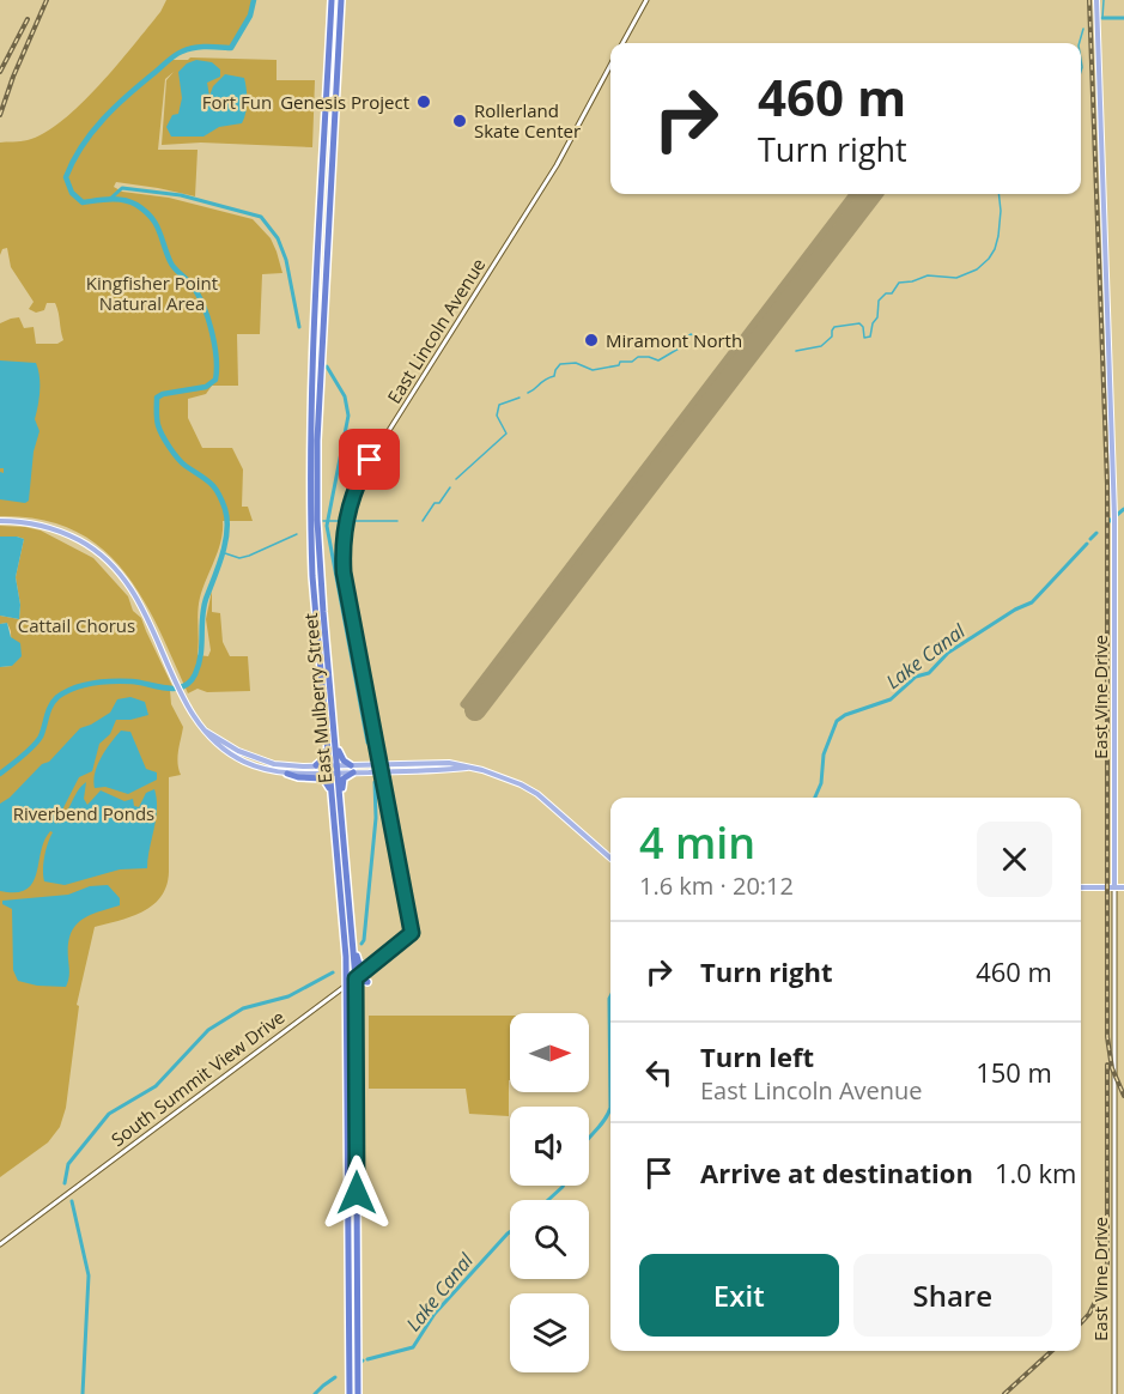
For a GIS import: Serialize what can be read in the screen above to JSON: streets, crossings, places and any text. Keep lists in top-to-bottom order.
{
  "streets": {
    "highway": ["East Mulberry Street"],
    "main road": ["East Vine Drive"],
    "street": ["East Lincoln Avenue", "South Summit View Drive"]
  },
  "crossings": [
    ["East Lincoln Avenue", "South Summit View Drive"],
    ["East Mulberry Street", "South Summit View Drive"]
  ],
  "water": ["Lake Canal"],
  "parks": [
    "Fort Fun",
    "Kingfisher Point Natural Area",
    "Cattail Chorus",
    "Riverbend Ponds"
  ],
  "places": ["Genesis Project", "Rollerland Skate Center", "Miramont North"],
  "north": "right",
  "page": {
    "turn": ["460 m", "Turn right"],
    "heading": ["4 min", "1.6 km · 20:12"],
    "list": [
      {
        "name": "Turn right",
        "value": "460 m"
      },
      {
        "name": "Turn left",
        "note": "East Lincoln Avenue",
        "value": "150 m"
      },
      {
        "name": "Arrive at destination",
        "value": "1.0 km"
      }
    ],
    "buttons": ["Exit", "Share"]
  }
}
